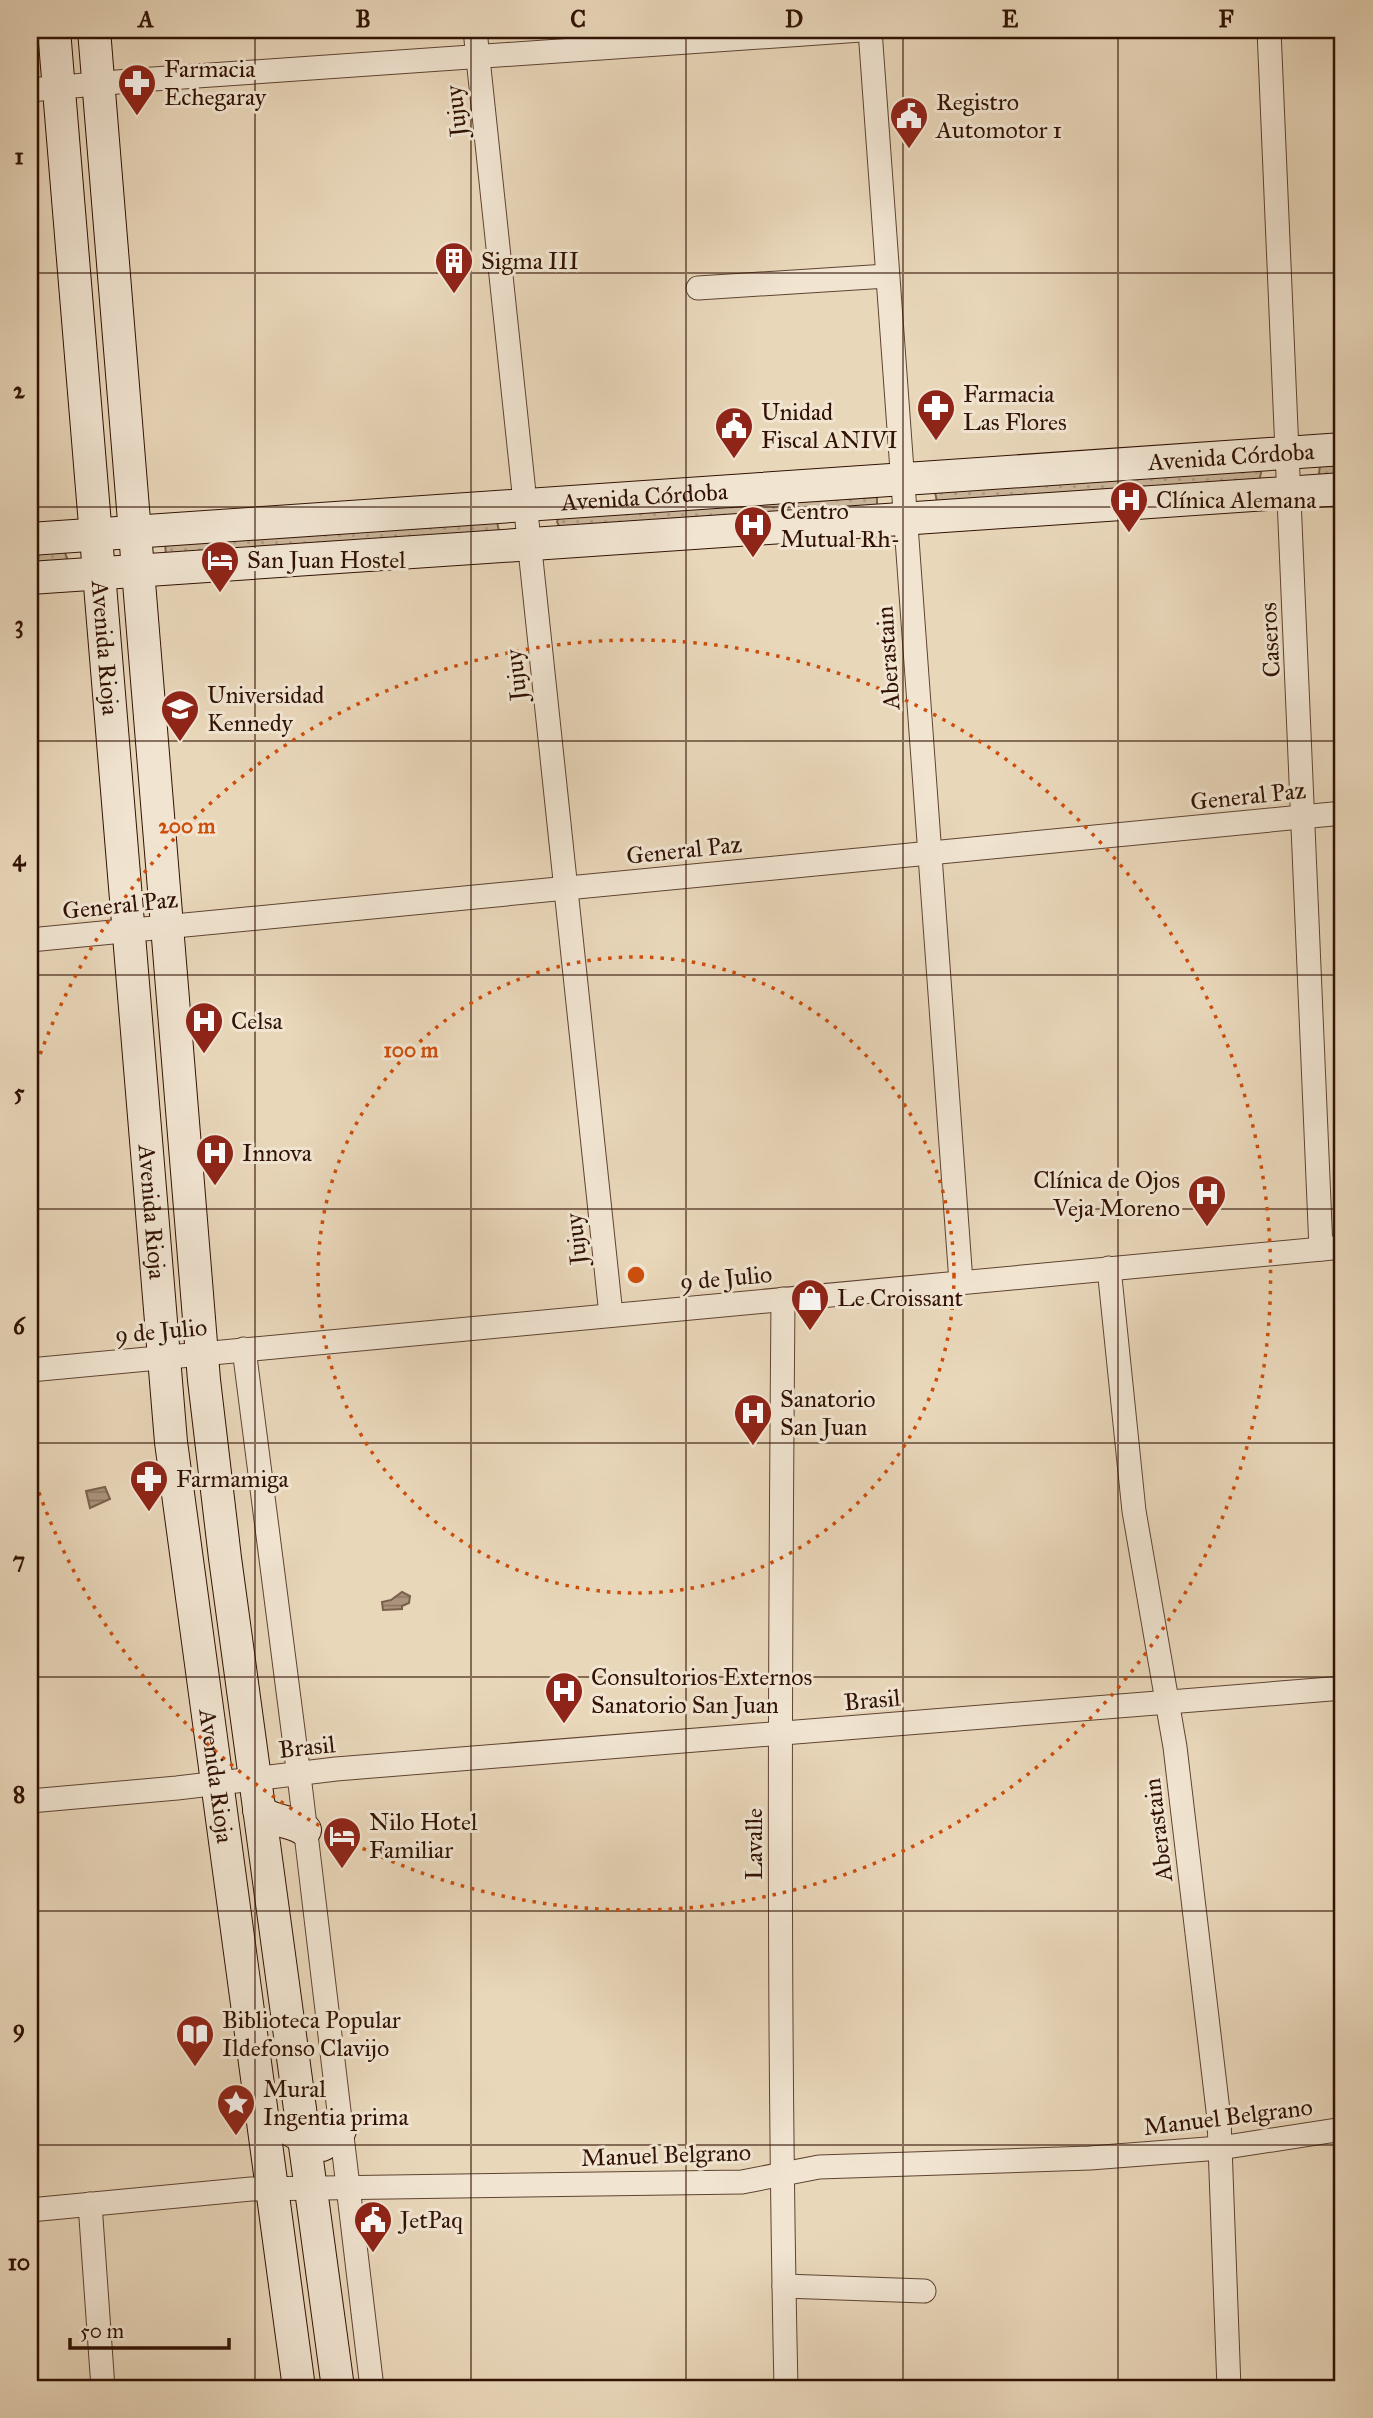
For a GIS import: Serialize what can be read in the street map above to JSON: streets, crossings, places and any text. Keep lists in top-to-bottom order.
{
  "streets": {
    "main road": ["Avenida Córdoba", "Avenida Rioja"],
    "street": [
      "Jujuy",
      "Caseros",
      "Aberastain",
      "General Paz",
      "9 de Julio",
      "Brasil",
      "Lavalle",
      "Manuel Belgrano"
    ]
  },
  "crossings": [
    ["Jujuy", "Avenida Córdoba"],
    ["Jujuy", "General Paz"],
    ["Jujuy", "9 de Julio"],
    ["Avenida Córdoba", "Caseros"],
    ["Avenida Córdoba", "Avenida Rioja"],
    ["Avenida Córdoba", "Aberastain"],
    ["Caseros", "General Paz"],
    ["Caseros", "9 de Julio"],
    ["Avenida Rioja", "General Paz"],
    ["Avenida Rioja", "9 de Julio"],
    ["Avenida Rioja", "Brasil"],
    ["Avenida Rioja", "Manuel Belgrano"],
    ["Aberastain", "General Paz"],
    ["Aberastain", "9 de Julio"],
    ["Aberastain", "Brasil"],
    ["Aberastain", "Manuel Belgrano"],
    ["9 de Julio", "Lavalle"],
    ["Brasil", "Lavalle"],
    ["Lavalle", "Manuel Belgrano"]
  ],
  "places": {
    "pharmacy": ["Farmacia Echegaray", "Farmacia Las Flores", "Farmamiga"],
    "public building": ["Registro Automotor 1", "Unidad Fiscal ANIVI", "JetPaq"],
    "building": ["Sigma III"],
    "hospital": [
      "Clínica Alemana",
      "Centro Mutual Rh-",
      "Celsa",
      "Innova",
      "Clínica de Ojos Veja Moreno",
      "Sanatorio San Juan",
      "Consultorios Externos Sanatorio San Juan"
    ],
    "hotel": ["San Juan Hostel", "Nilo Hotel Familiar"],
    "school or university": ["Universidad Kennedy"],
    "shop": ["Le Croissant"],
    "library": ["Biblioteca Popular Ildefonso Clavijo"],
    "place": ["Mural Ingentia prima"]
  },
  "scale_bar": "50 m",
  "grid": {
    "columns": [
      "A",
      "B",
      "C",
      "D",
      "E",
      "F"
    ],
    "rows": [
      "1",
      "2",
      "3",
      "4",
      "5",
      "6",
      "7",
      "8",
      "9",
      "10"
    ]
  },
  "rings": ["200 m", "100 m"]
}
